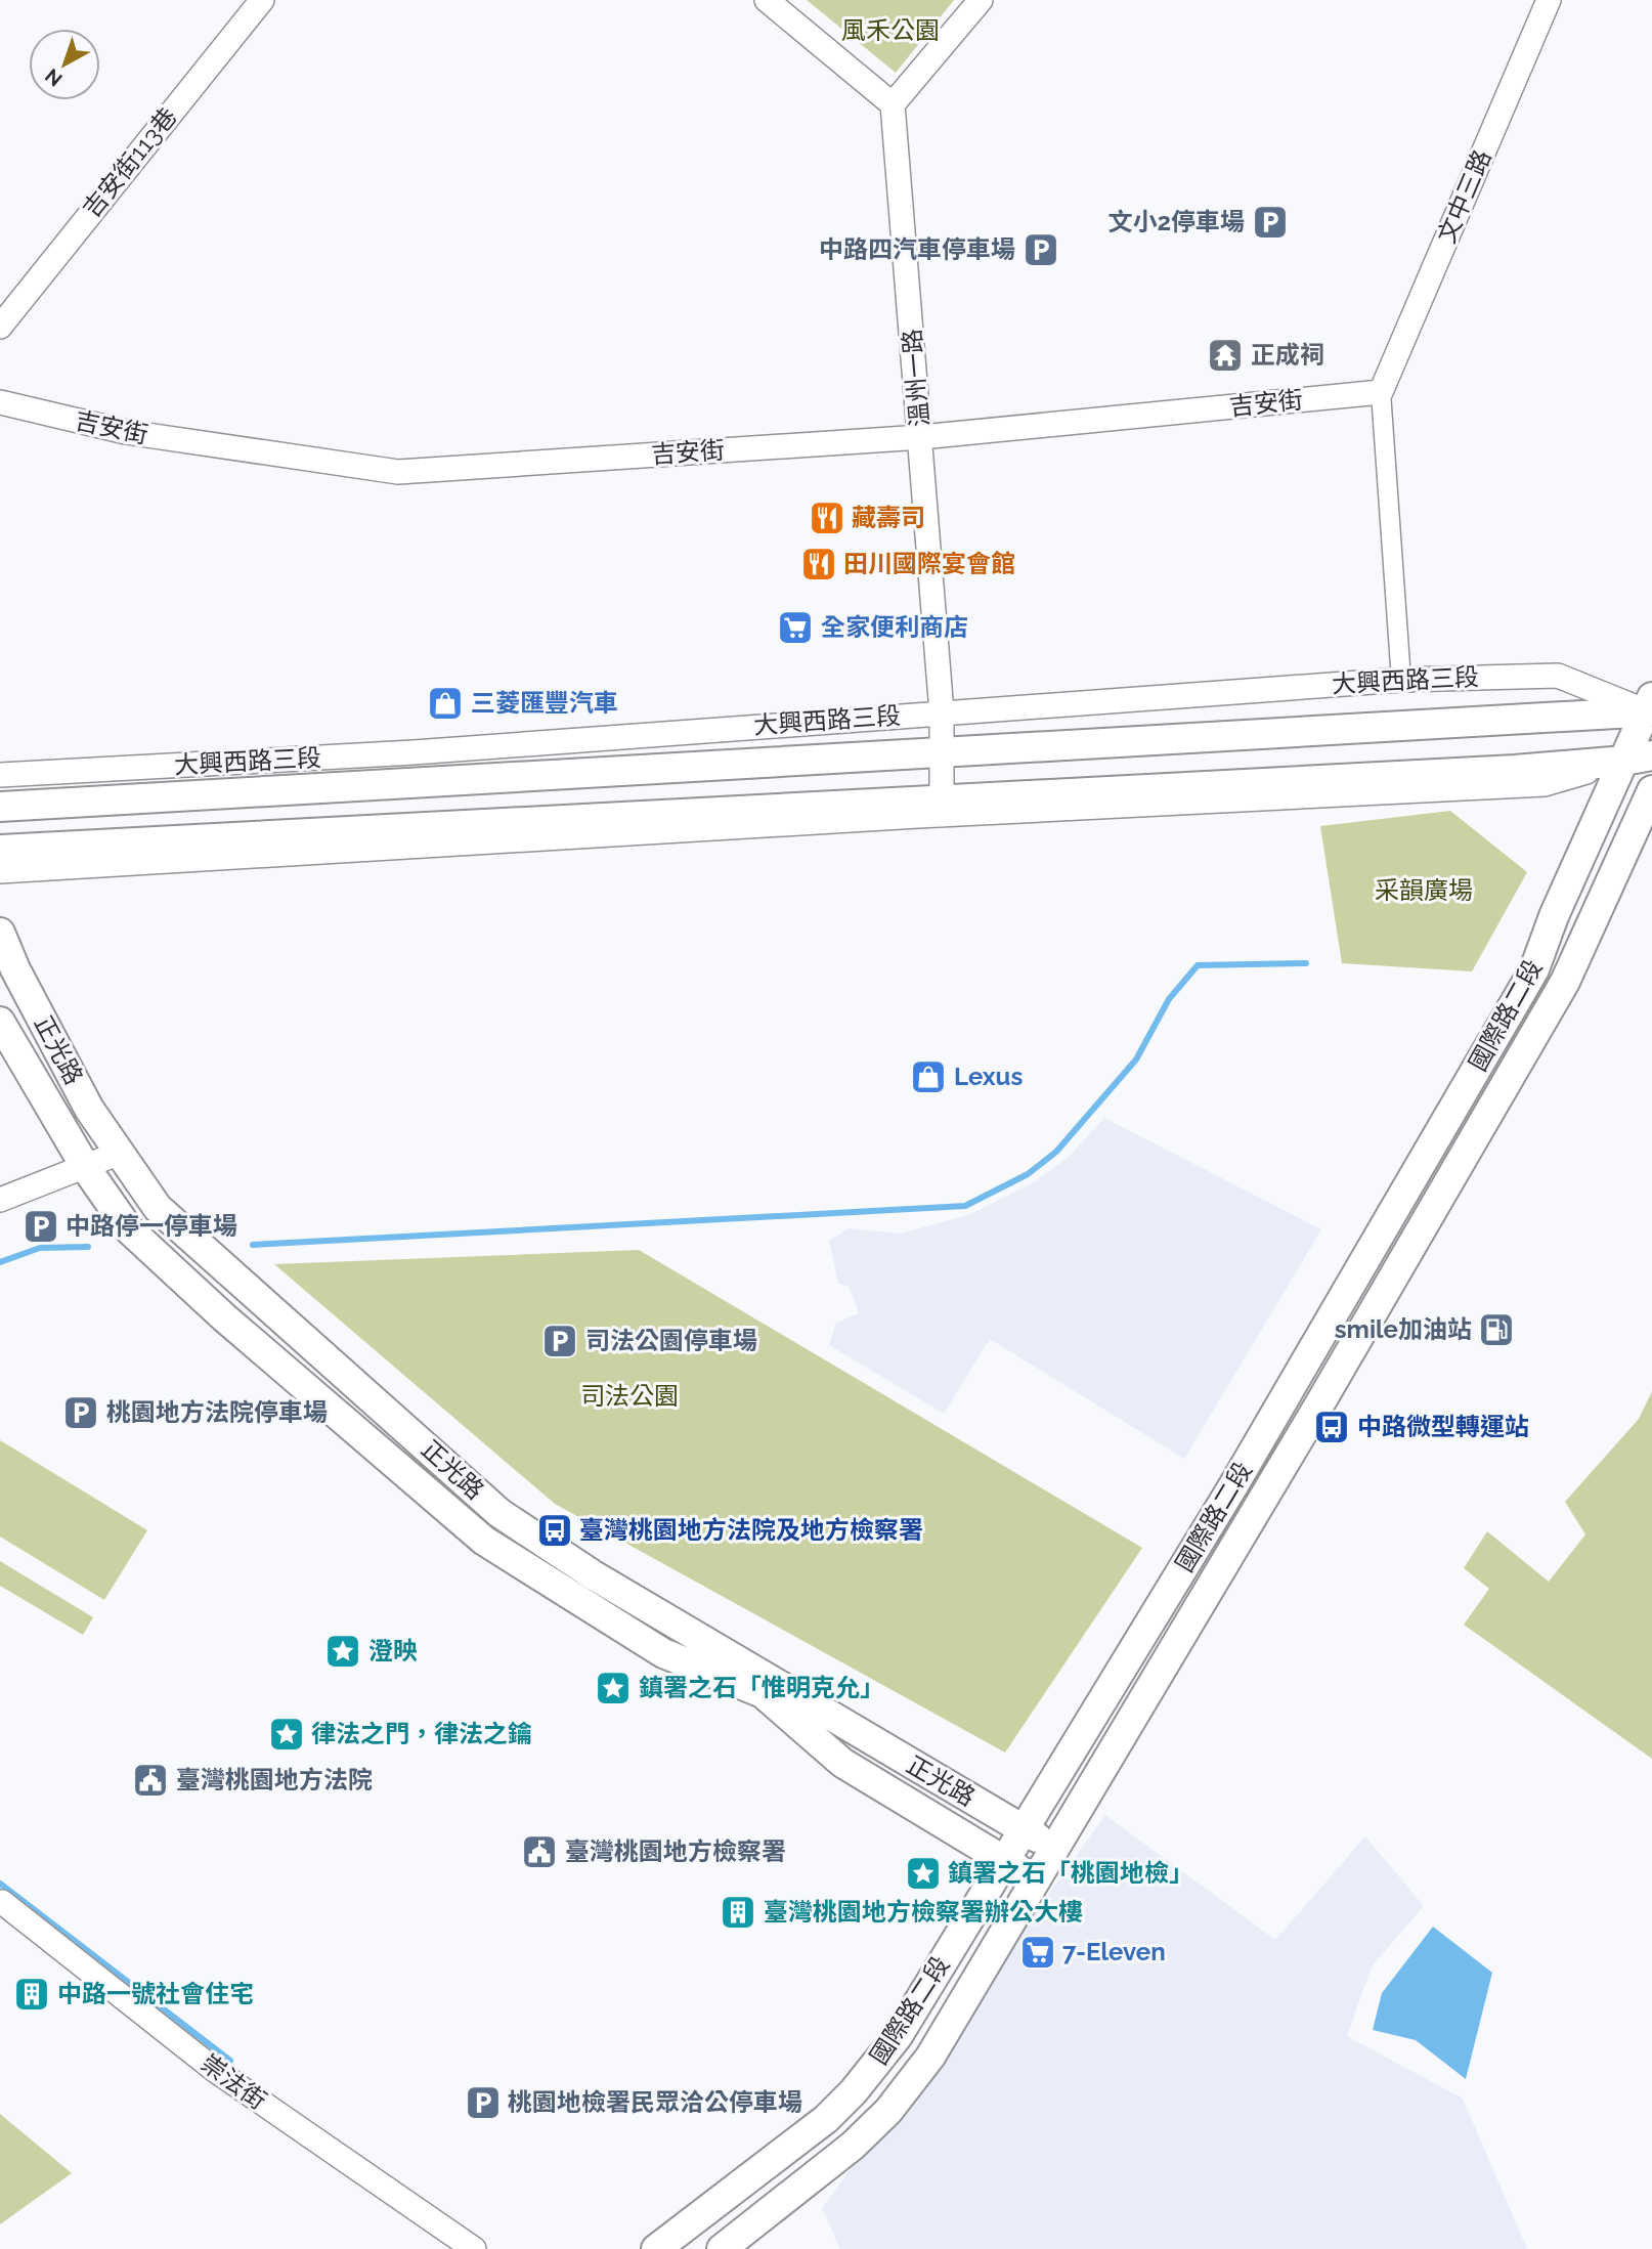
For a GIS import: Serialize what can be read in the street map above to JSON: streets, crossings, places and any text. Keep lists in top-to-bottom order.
{
  "streets": {
    "street": [
      "吉安街113巷",
      "文中三路",
      "溫州一路",
      "吉安街",
      "大興西路三段",
      "國際路二段",
      "正光路",
      "崇法街"
    ]
  },
  "crossings": [
    ["文中三路", "吉安街"],
    ["溫州一路", "吉安街"],
    ["溫州一路", "大興西路三段"],
    ["大興西路三段", "國際路二段"],
    ["國際路二段", "正光路"]
  ],
  "parks": ["風禾公園", "采韻廣場", "司法公園"],
  "places": {
    "parking": [
      "文小2停車場",
      "中路四汽車停車場",
      "中路停一停車場",
      "司法公園停車場",
      "桃園地方法院停車場",
      "桃園地檢署民眾洽公停車場"
    ],
    "temple": ["正成祠"],
    "restaurant": ["藏壽司", "田川國際宴會館"],
    "supermarket": ["全家便利商店", "7-Eleven"],
    "shop": ["三菱匯豐汽車", "Lexus"],
    "fuel station": ["smile加油站"],
    "bus stop": ["中路微型轉運站", "臺灣桃園地方法院及地方檢察署"],
    "place": [
      "澄映",
      "鎮署之石「惟明克允」",
      "律法之門，律法之鑰",
      "鎮署之石「桃園地檢」"
    ],
    "public building": ["臺灣桃園地方法院", "臺灣桃園地方檢察署"],
    "building": ["臺灣桃園地方檢察署辦公大樓", "中路一號社會住宅"]
  },
  "north": "bottom left"
}
